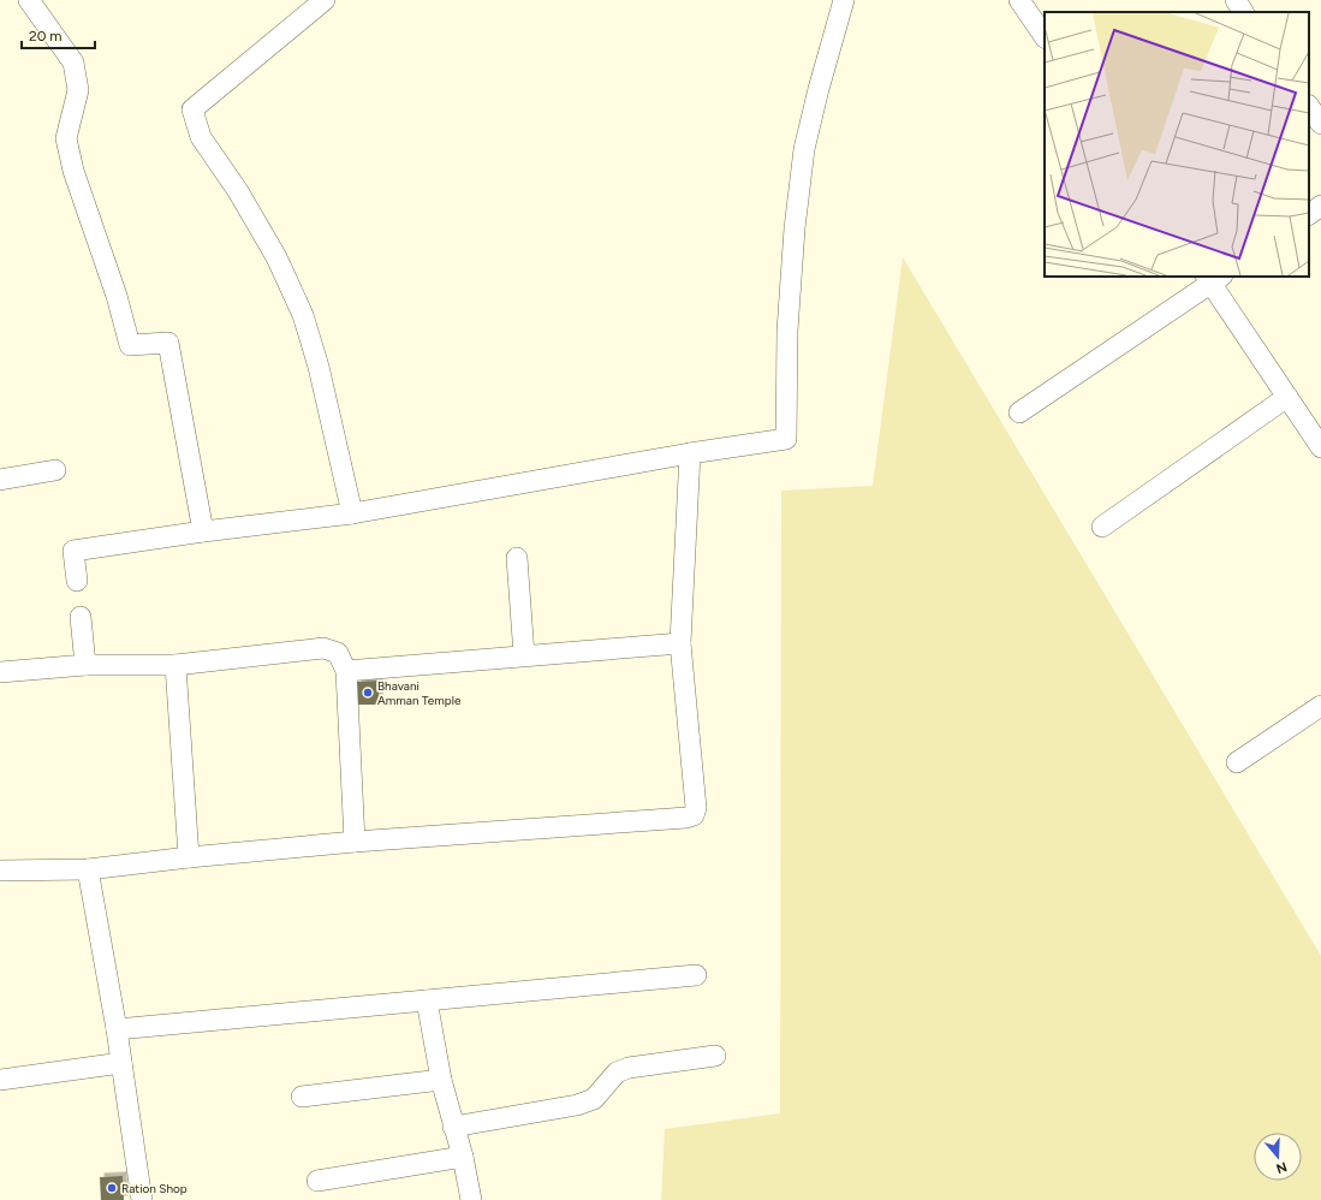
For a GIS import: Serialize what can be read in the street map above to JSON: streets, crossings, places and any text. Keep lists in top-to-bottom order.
{
  "places": ["Bhavani Amman Temple", "Ration Shop"],
  "scale_bar": "20 m",
  "north": "bottom"
}
